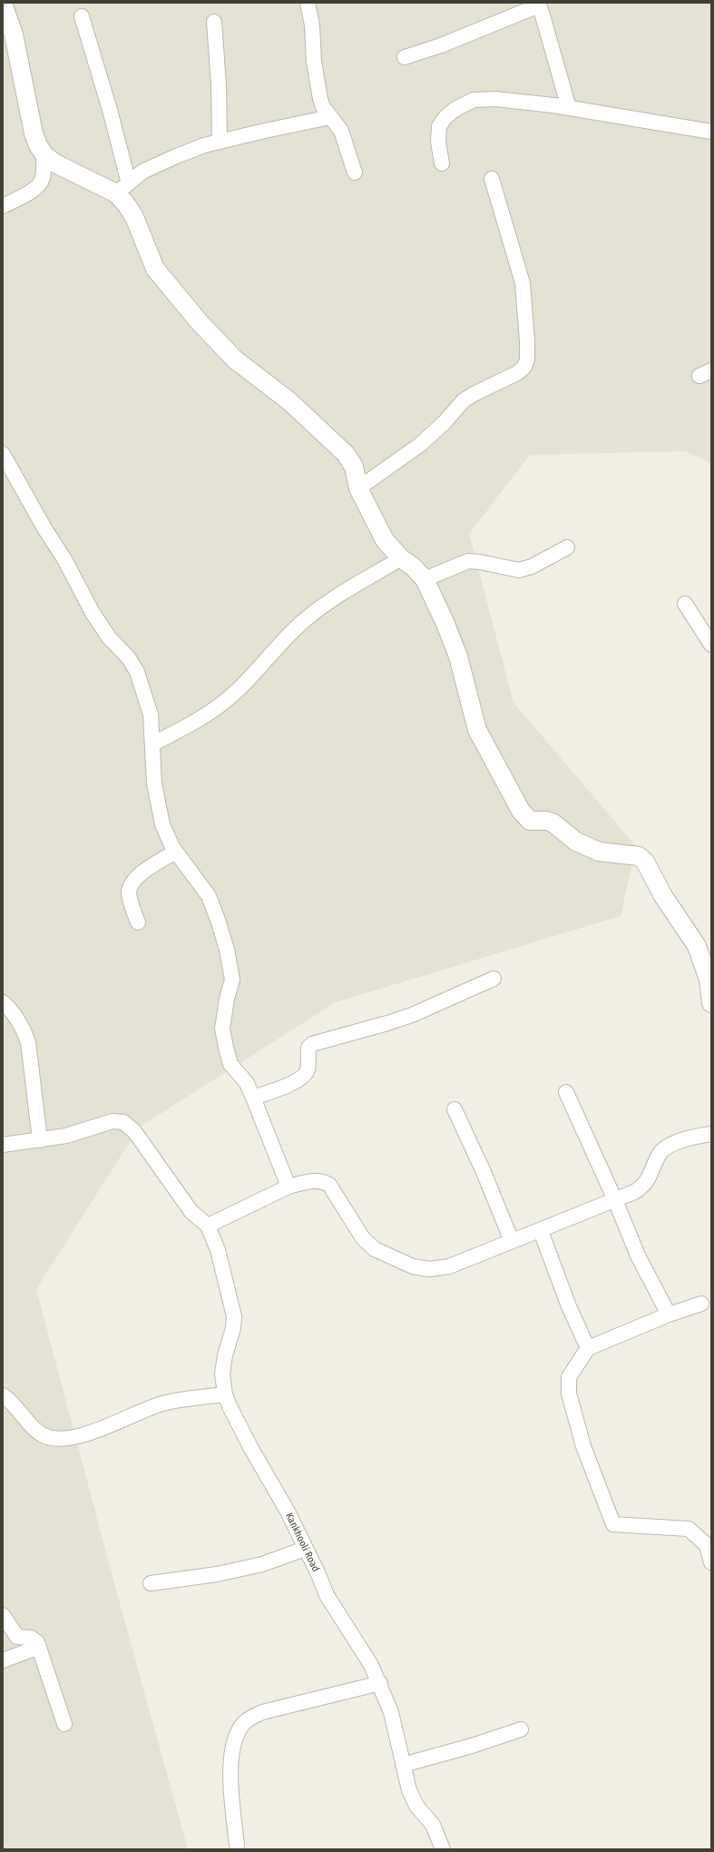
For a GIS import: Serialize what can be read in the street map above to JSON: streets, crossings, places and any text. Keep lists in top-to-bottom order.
{
  "streets": {
    "street": ["Kankhooli Road"]
  }
}
